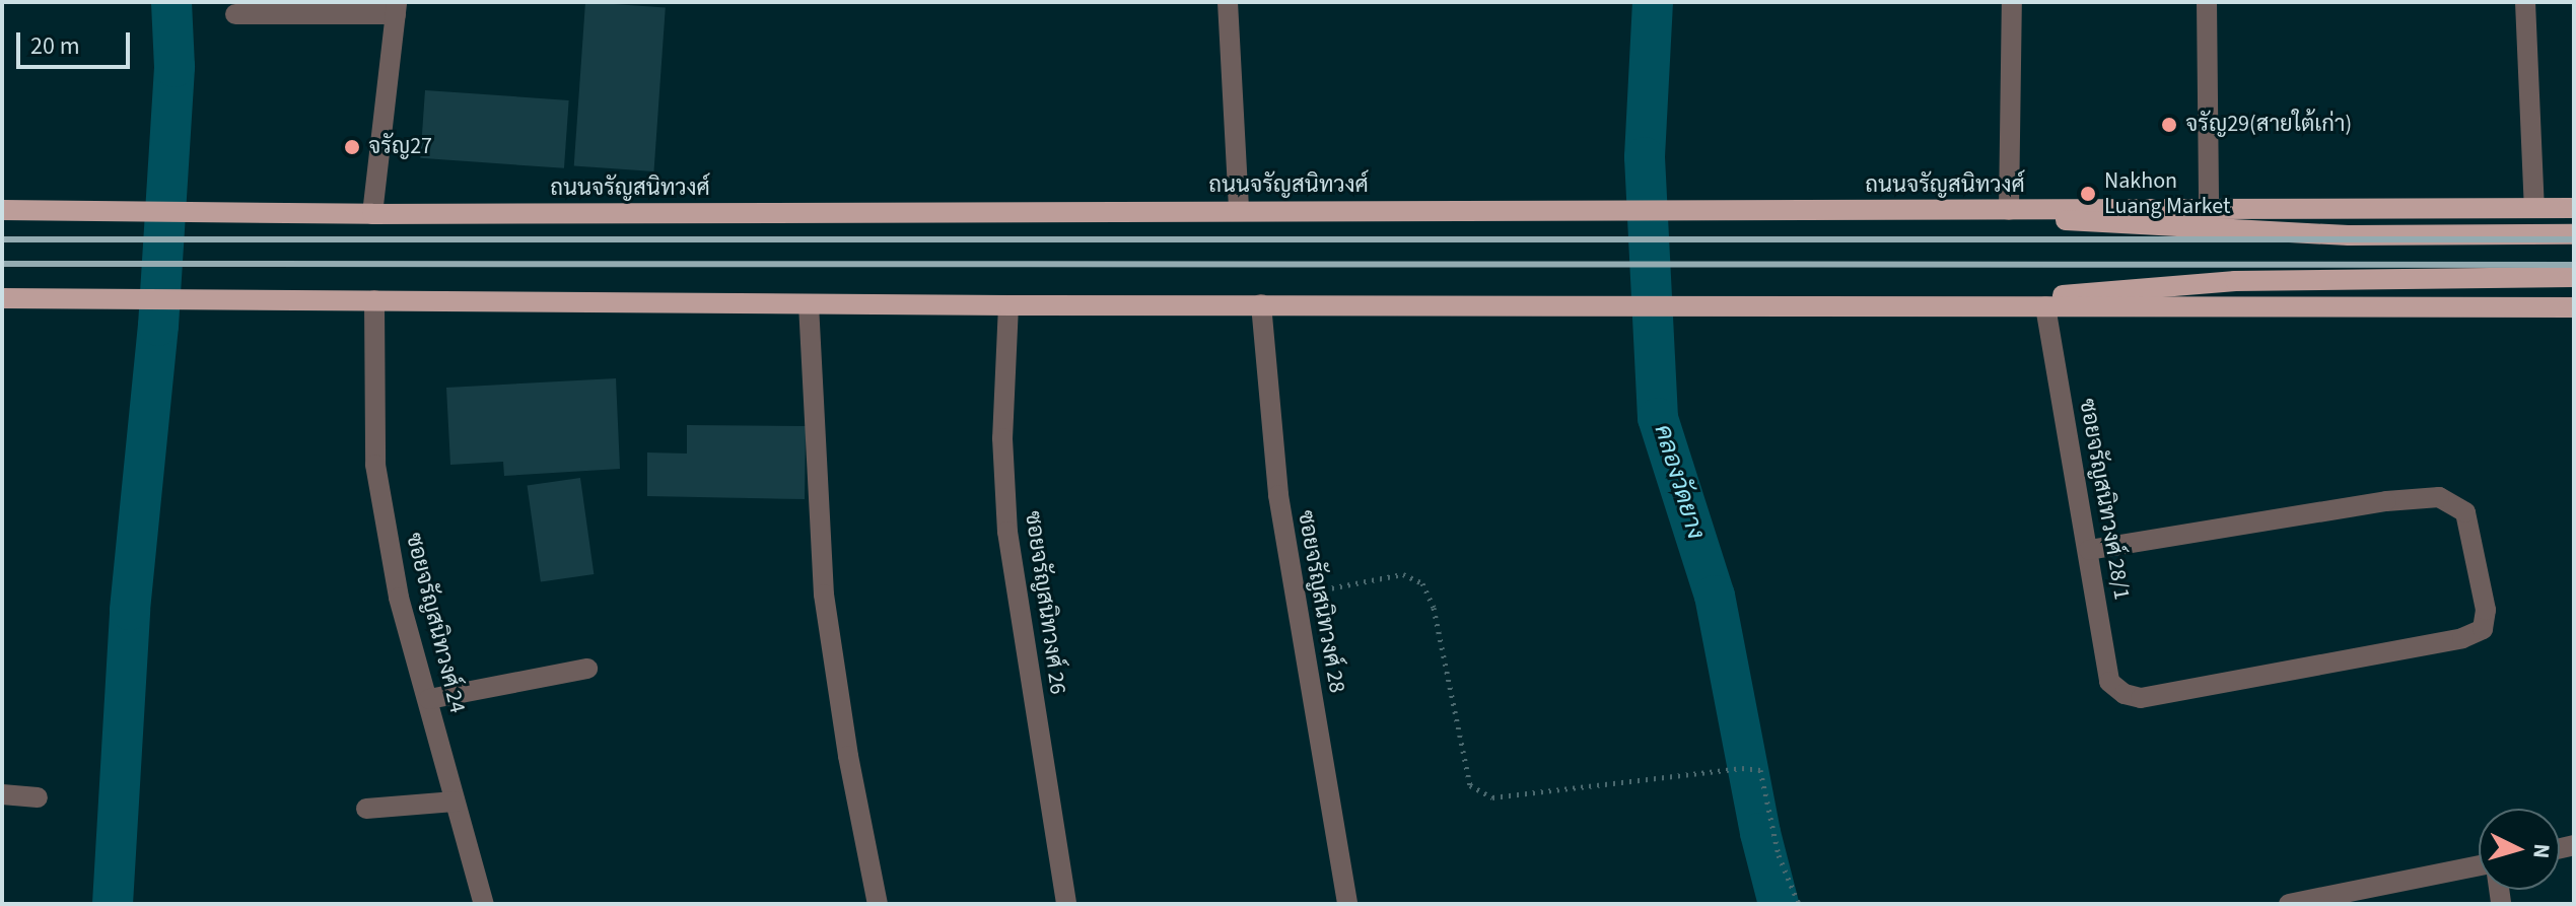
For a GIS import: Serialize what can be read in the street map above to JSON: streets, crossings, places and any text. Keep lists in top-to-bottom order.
{
  "streets": {
    "main road": ["ถนนจรัญสนิทวงศ์"],
    "street": [
      "ซอยจรัญสนิทวงศ์ 28/1",
      "ซอยจรัญสนิทวงศ์ 28",
      "ซอยจรัญสนิทวงศ์ 26",
      "ซอยจรัญสนิทวงศ์ 24"
    ]
  },
  "water": ["คลองวัดยาง"],
  "places": ["จรัญ29(สายใต้เก่า)", "จรัญ27", "Nakhon Luang Market"],
  "scale_bar": "20 m",
  "north": "right"
}
